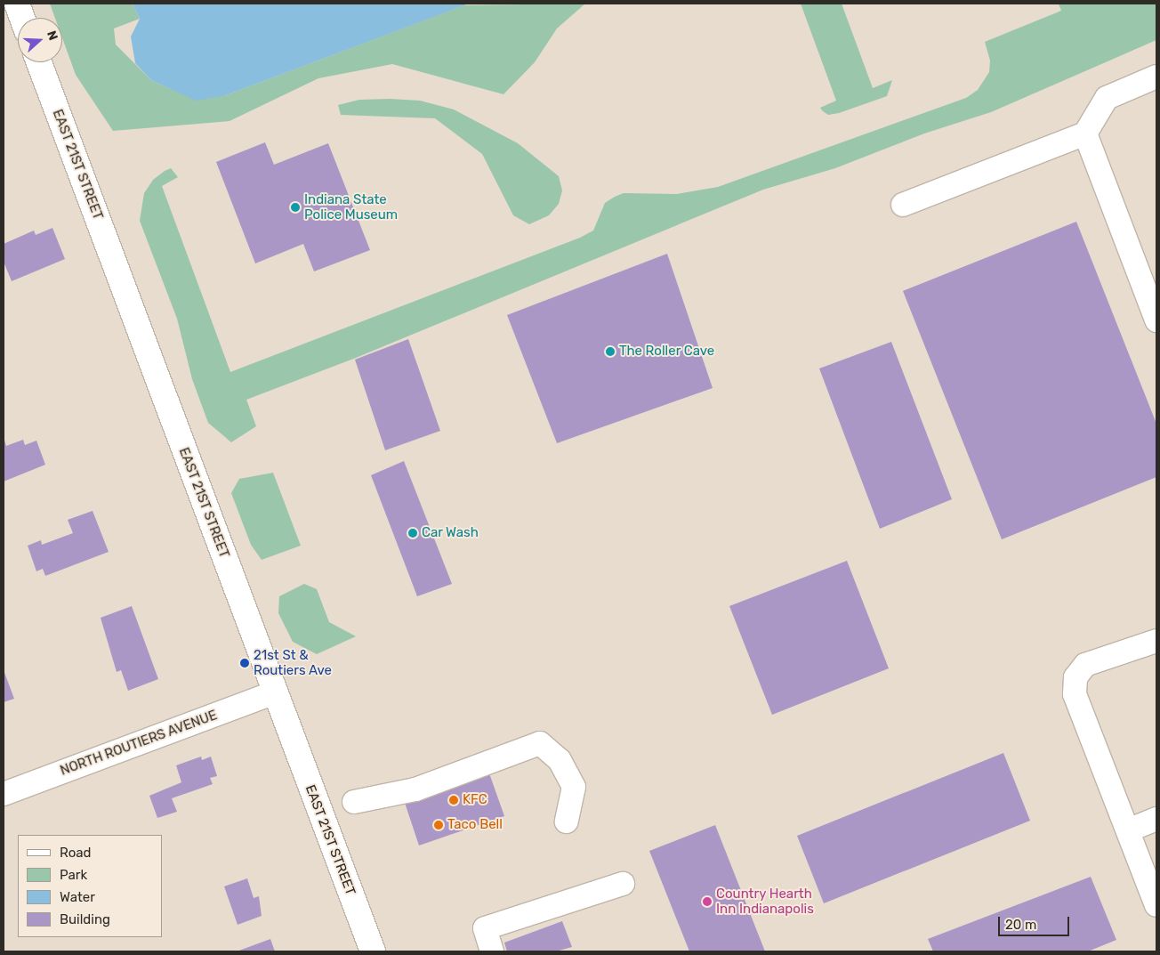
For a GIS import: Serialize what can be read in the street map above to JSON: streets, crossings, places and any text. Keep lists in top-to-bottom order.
{
  "streets": {
    "main road": ["EAST 21ST STREET"],
    "street": ["NORTH ROUTIERS AVENUE"]
  },
  "crossings": [
    ["EAST 21ST STREET", "NORTH ROUTIERS AVENUE"]
  ],
  "places": [
    "Indiana State Police Museum",
    "The Roller Cave",
    "Car Wash",
    "21st St & Routiers Ave",
    "KFC",
    "Taco Bell",
    "Country Hearth Inn Indianapolis"
  ],
  "legend": [
    "Road",
    "Park",
    "Water",
    "Building"
  ],
  "scale_bar": "20 m",
  "north": "right"
}
